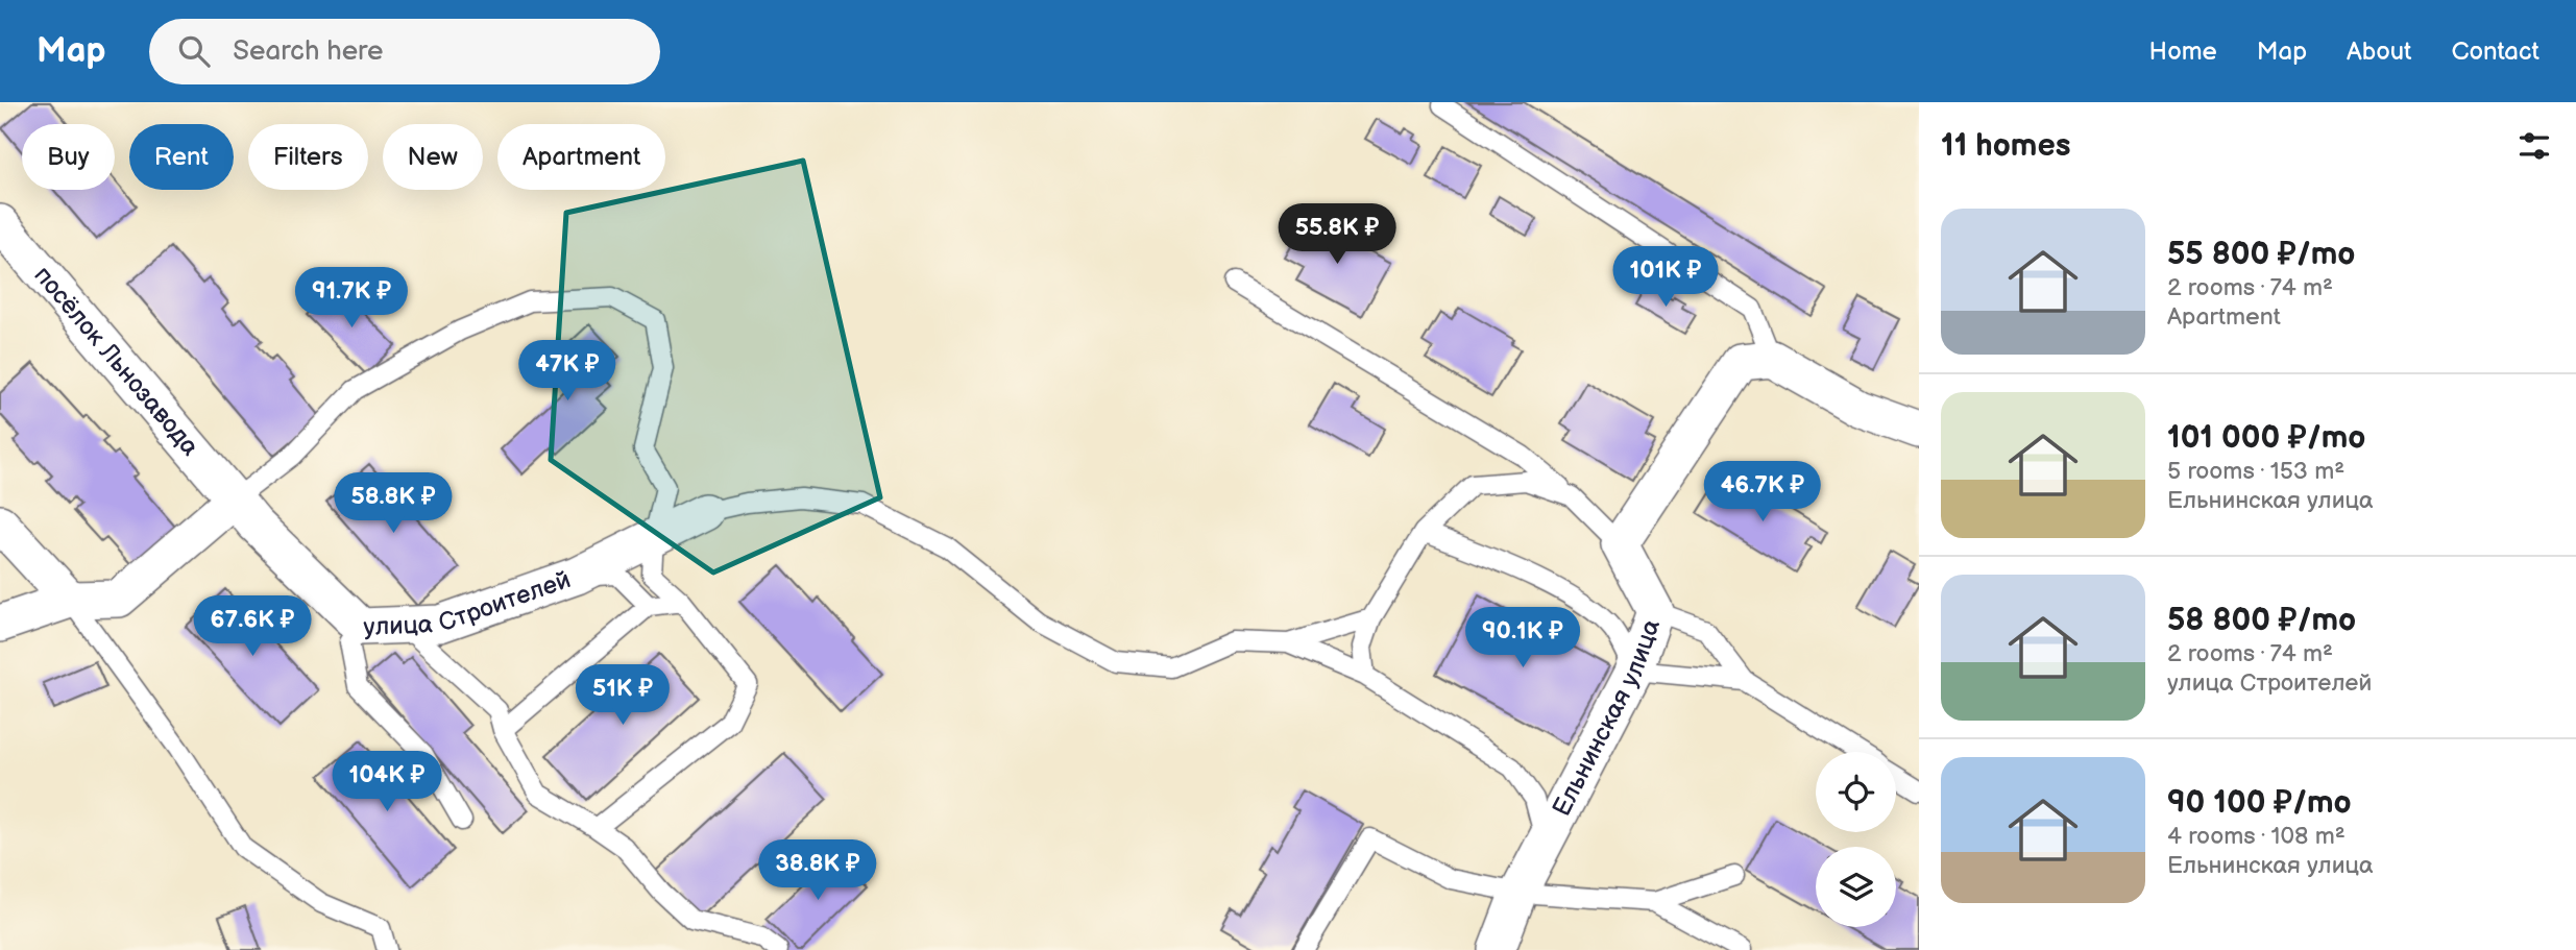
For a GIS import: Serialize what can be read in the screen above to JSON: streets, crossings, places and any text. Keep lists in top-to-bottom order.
{
  "streets": {
    "street": ["посёлок Льнозавода", "улица Строителей", "Ельнинская улица"]
  },
  "crossings": [
    ["посёлок Льнозавода", "улица Строителей"]
  ],
  "page": {
    "header": "Map",
    "search": "Search here",
    "nav": [
      "Home",
      "Map",
      "About",
      "Contact"
    ],
    "heading": "11 homes",
    "chip": [
      "Buy",
      "Rent",
      "Filters",
      "New",
      "Apartment"
    ],
    "list": [
      {
        "name": "55 800 ₽/mo",
        "note": "2 rooms · 74 m² · Apartment"
      },
      {
        "name": "101 000 ₽/mo",
        "note": "5 rooms · 153 m² · Ельнинская улица"
      },
      {
        "name": "58 800 ₽/mo",
        "note": "2 rooms · 74 m² · улица Строителей"
      },
      {
        "name": "90 100 ₽/mo",
        "note": "4 rooms · 108 m² · Ельнинская улица"
      }
    ],
    "price": [
      "55.8K ₽",
      "101K ₽",
      "91.7K ₽",
      "47K ₽",
      "46.7K ₽",
      "58.8K ₽",
      "67.6K ₽",
      "90.1K ₽",
      "51K ₽",
      "104K ₽",
      "38.8K ₽"
    ]
  }
}
